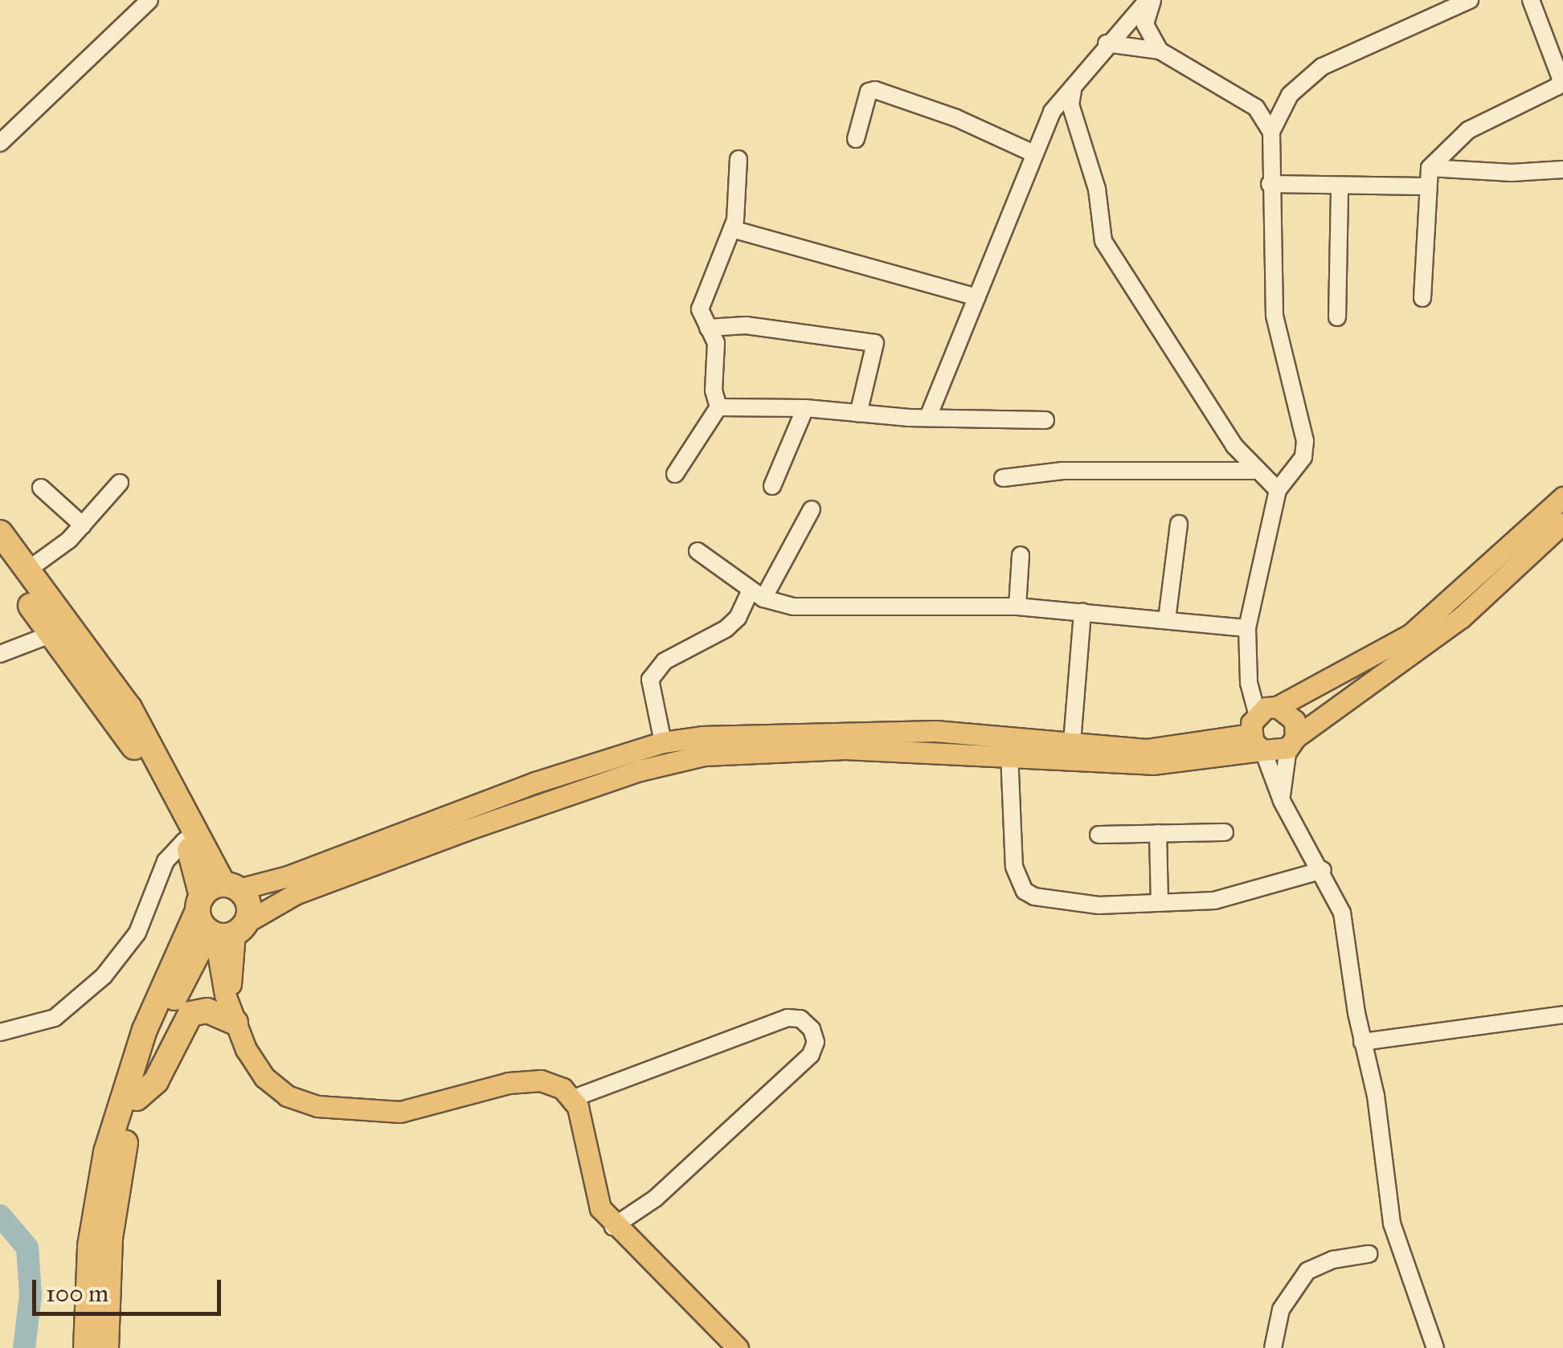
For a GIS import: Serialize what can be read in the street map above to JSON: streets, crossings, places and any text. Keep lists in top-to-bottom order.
{
  "scale_bar": "100 m"
}
